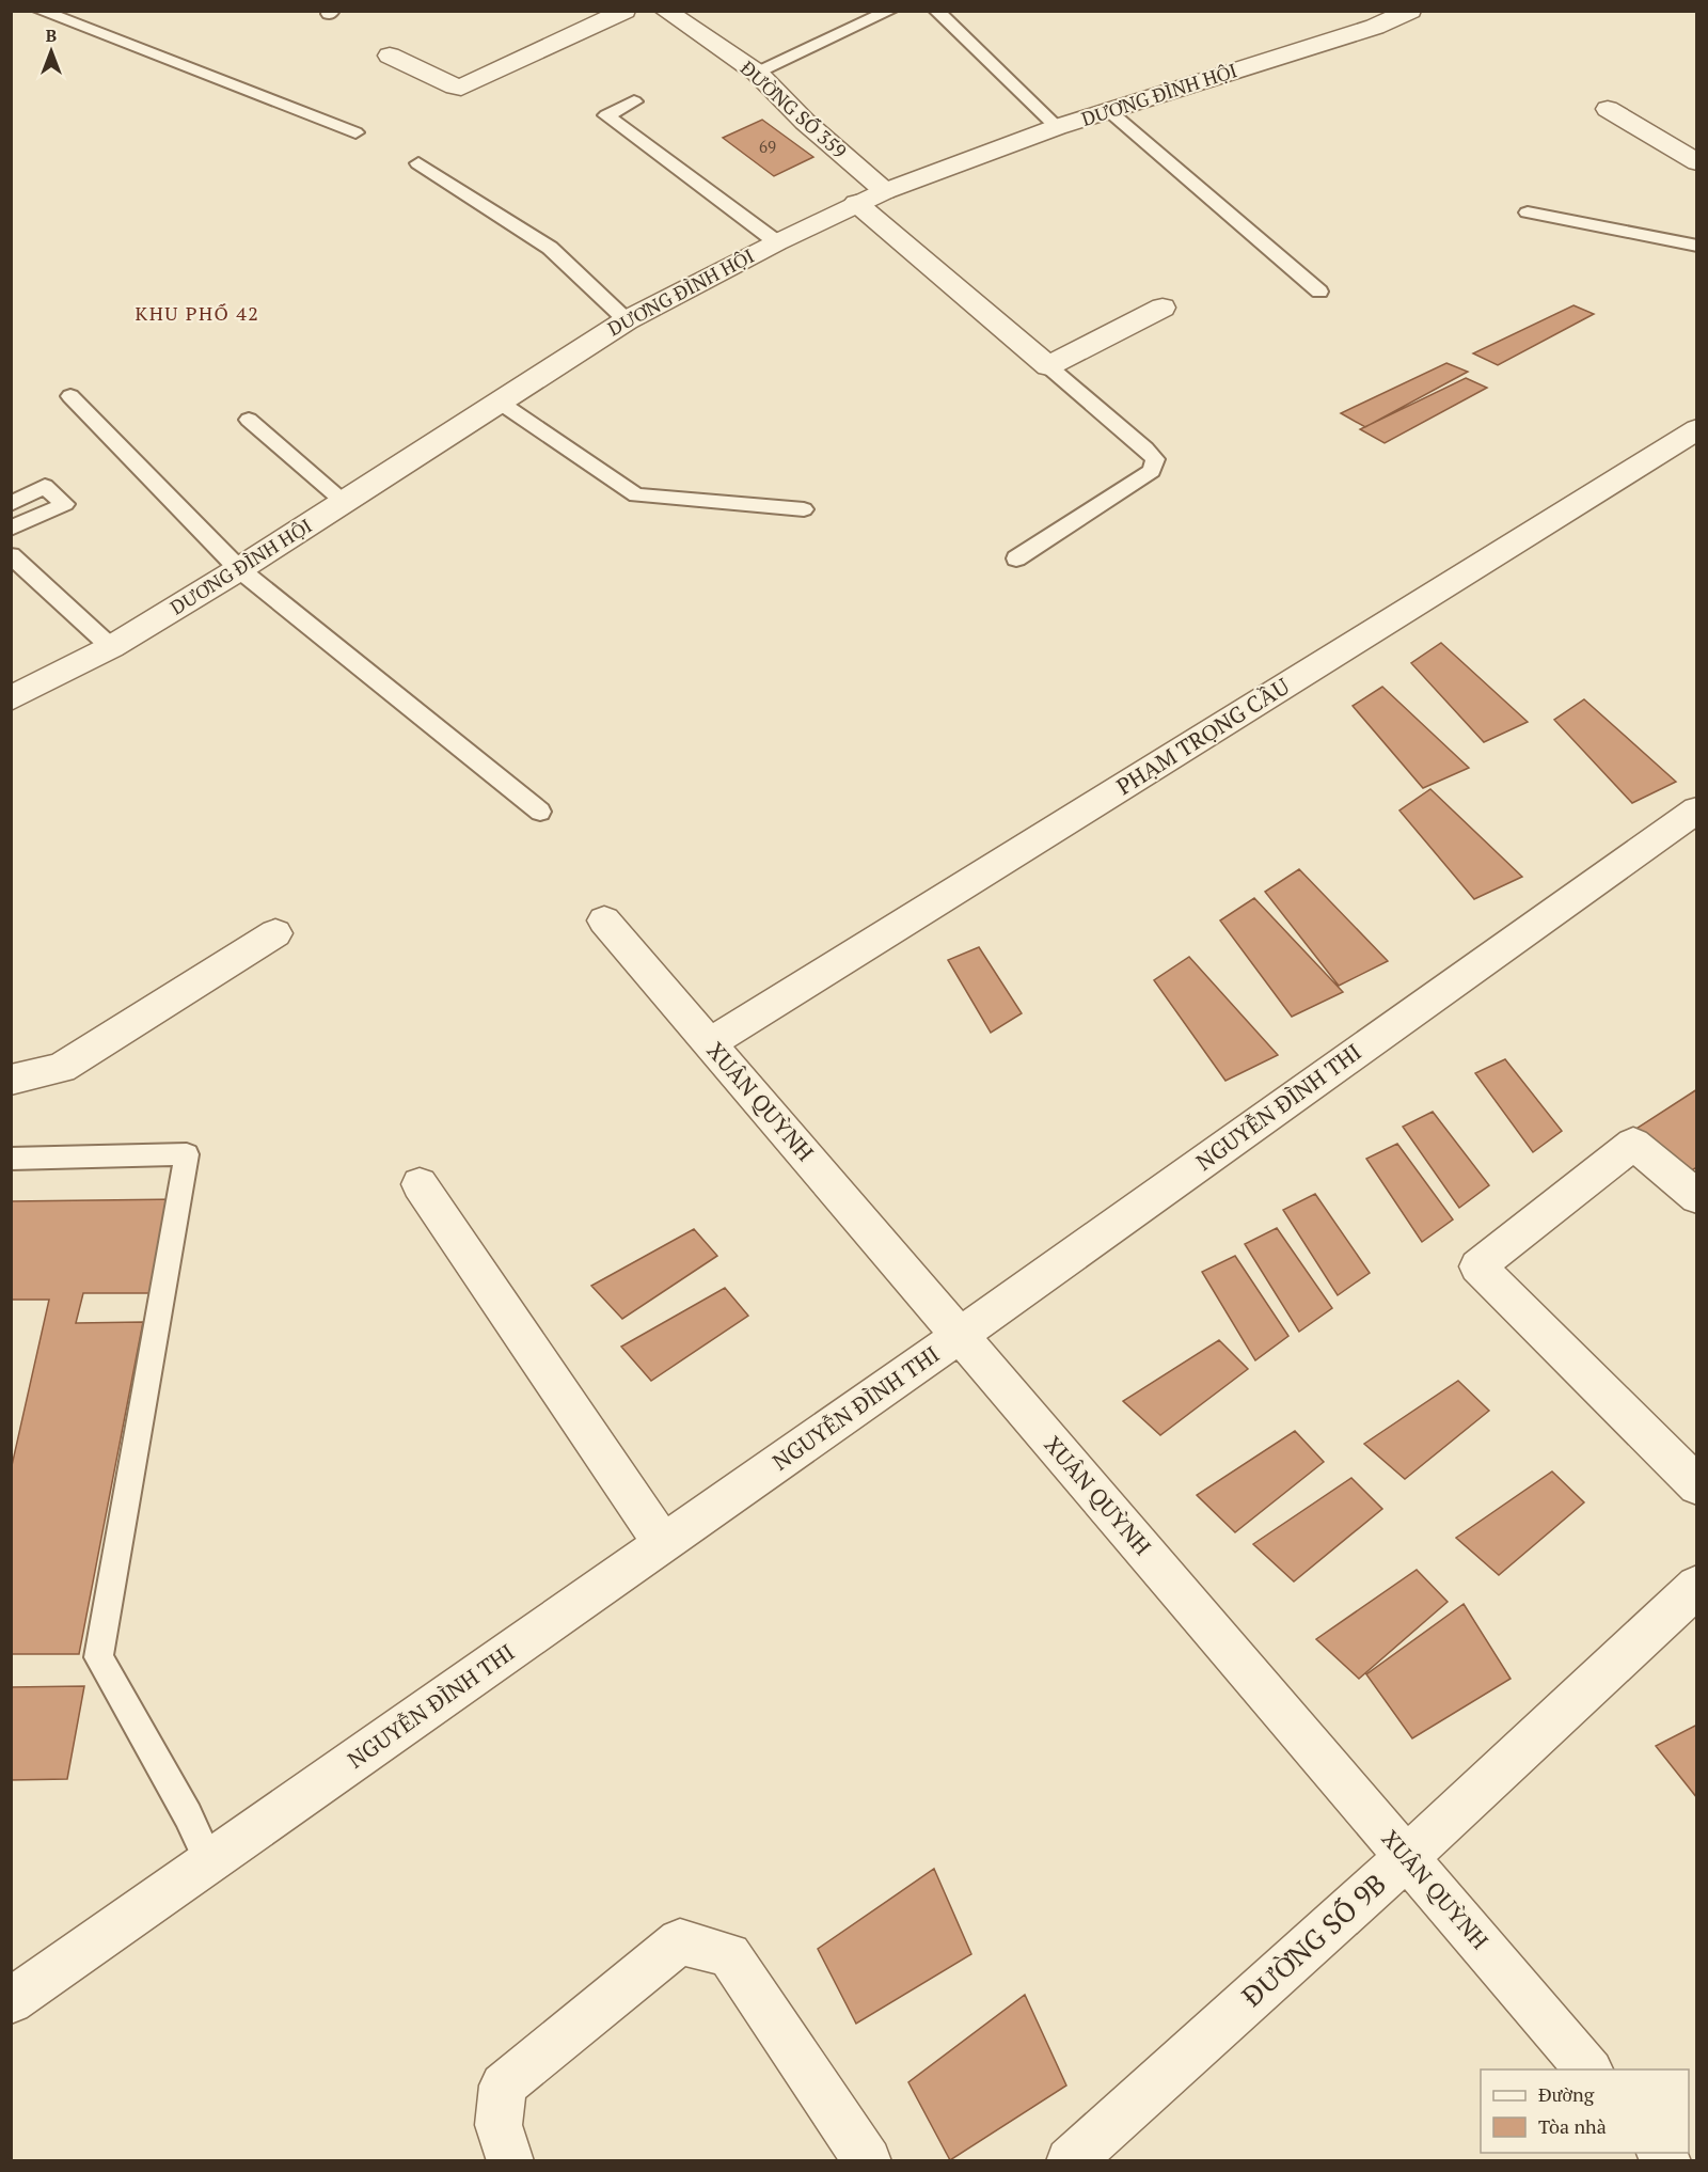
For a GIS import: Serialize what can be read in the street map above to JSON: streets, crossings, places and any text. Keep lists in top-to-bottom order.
{
  "streets": {
    "street": [
      "DƯƠNG ĐÌNH HỘI",
      "ĐƯỜNG SỐ 359",
      "PHẠM TRỌNG CẦU",
      "XUÂN QUỲNH",
      "NGUYỄN ĐÌNH THI",
      "ĐƯỜNG SỐ 9B"
    ]
  },
  "crossings": [
    ["DƯƠNG ĐÌNH HỘI", "ĐƯỜNG SỐ 359"],
    ["PHẠM TRỌNG CẦU", "XUÂN QUỲNH"],
    ["XUÂN QUỲNH", "NGUYỄN ĐÌNH THI"],
    ["XUÂN QUỲNH", "ĐƯỜNG SỐ 9B"]
  ],
  "districts": ["KHU PHỐ 42"],
  "house_numbers": ["69"],
  "legend": ["Đường", "Tòa nhà"],
  "north": "top"
}
